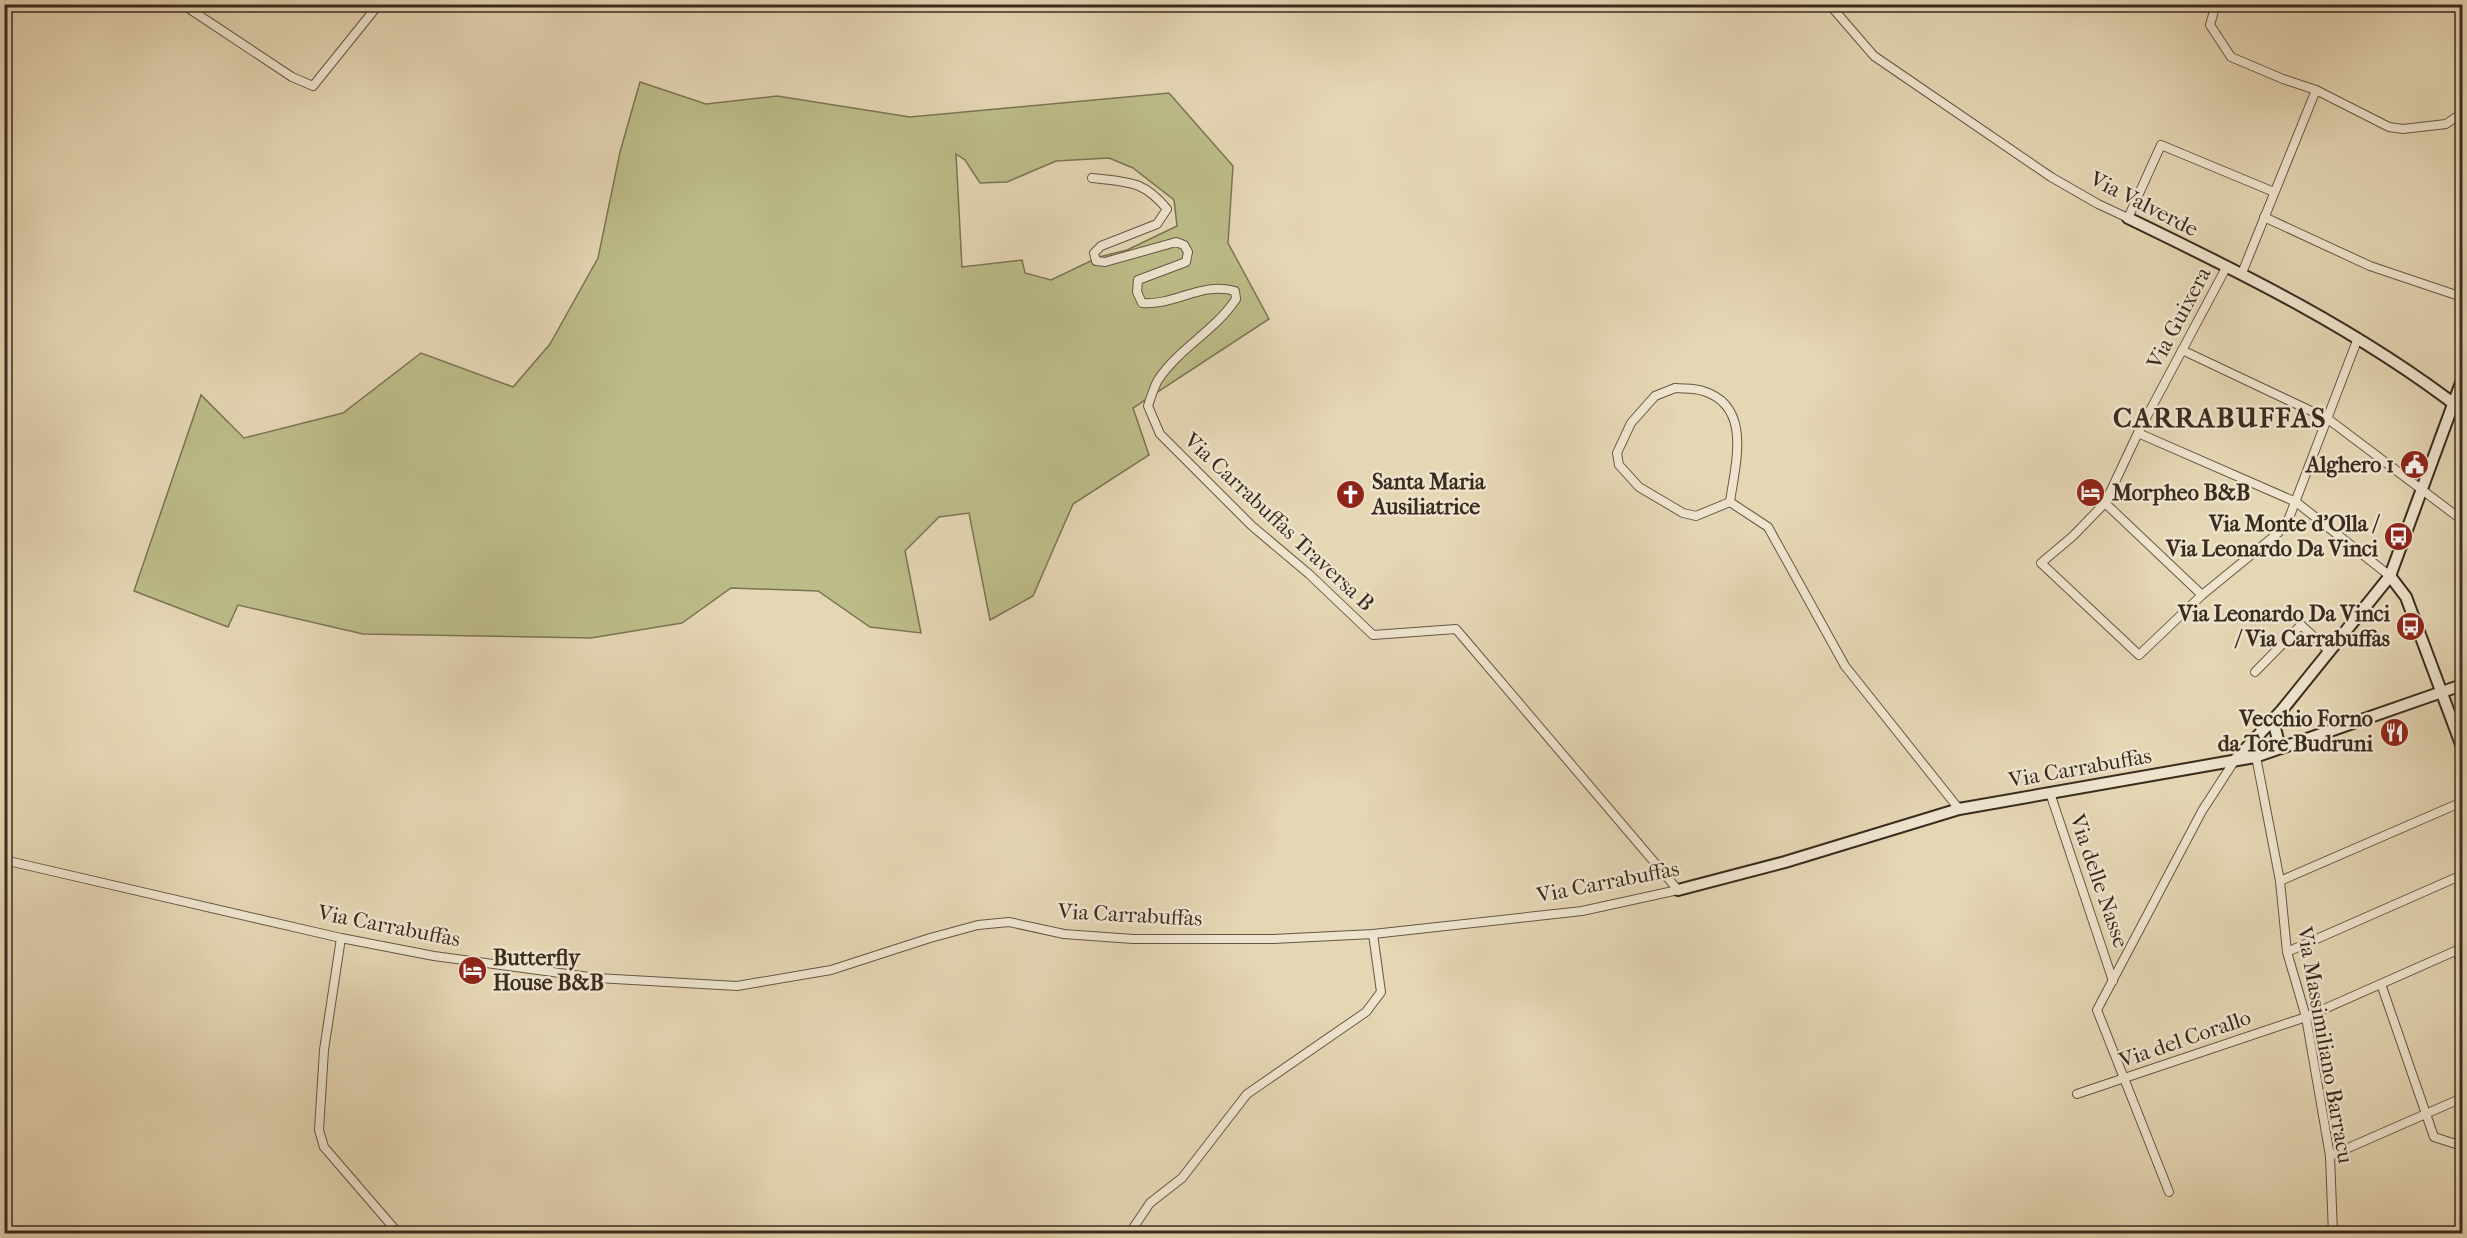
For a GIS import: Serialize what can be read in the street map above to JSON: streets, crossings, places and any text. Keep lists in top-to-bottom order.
{
  "streets": {
    "street": [
      "Via Valverde",
      "Via Guixera",
      "Via Carrabuffas Traversa B",
      "Via Carrabuffas",
      "Via delle Nasse",
      "Via del Corallo",
      "Via Massimiliano Barracu"
    ]
  },
  "crossings": [
    ["Via Valverde", "Via Guixera"],
    ["Via Carrabuffas Traversa B", "Via Carrabuffas"],
    ["Via Carrabuffas", "Via delle Nasse"],
    ["Via Carrabuffas", "Via Massimiliano Barracu"],
    ["Via del Corallo", "Via Massimiliano Barracu"]
  ],
  "districts": ["CARRABUFFAS"],
  "places": {
    "public building": ["Alghero 1"],
    "hotel": ["Morpheo B&B", "Butterfly House B&B"],
    "church": ["Santa Maria Ausiliatrice"],
    "bus stop": ["Via Monte d'Olla / Via Leonardo Da Vinci", "Via Leonardo Da Vinci / Via Carrabuffas"],
    "restaurant": ["Vecchio Forno da Tore Budruni"]
  }
}
